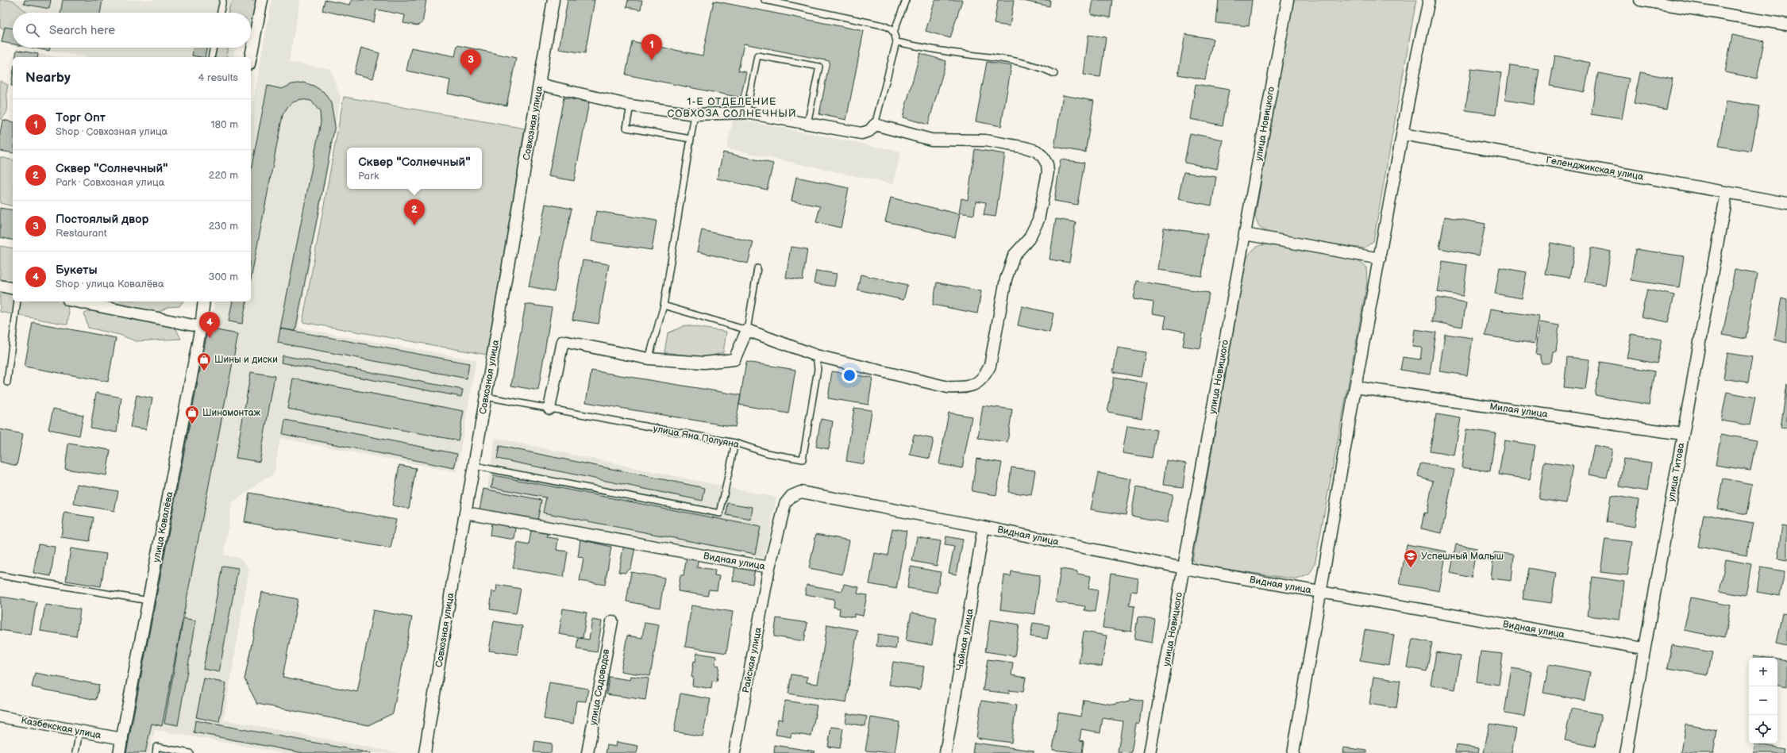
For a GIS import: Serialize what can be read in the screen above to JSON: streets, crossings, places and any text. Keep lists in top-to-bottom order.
{
  "streets": {
    "street": [
      "Совхозная улица",
      "улица Новицкого",
      "Геленджикская улица",
      "Милая улица",
      "улица Титова",
      "улица Ковалёва",
      "Видная улица",
      "Чайная улица",
      "Райская улица",
      "улица Садоводов",
      "Казбекская улица"
    ],
    "lane": ["улица Яна Полуяна"]
  },
  "crossings": [
    ["Совхозная улица", "улица Яна Полуяна"],
    ["Совхозная улица", "Видная улица"],
    ["улица Новицкого", "Видная улица"],
    ["Геленджикская улица", "улица Титова"],
    ["Милая улица", "улица Титова"],
    ["улица Титова", "Видная улица"],
    ["улица Ковалёва", "Казбекская улица"],
    ["Видная улица", "Чайная улица"],
    ["Видная улица", "Райская улица"]
  ],
  "districts": ["1-Е ОТДЕЛЕНИЕ СОВХОЗА СОЛНЕЧНЫЙ"],
  "places": {
    "shop": ["Шины и диски", "Шиномонтаж"],
    "school or university": ["Успешный Малыш"]
  },
  "page": {
    "search": "Search here",
    "pins": [
      "1",
      "3",
      "2",
      "4"
    ],
    "heading": ["Nearby", "4 results"],
    "list": [
      {
        "mark": "1",
        "name": "Торг Опт",
        "note": "Shop · Совхозная улица",
        "value": "180 m"
      },
      {
        "mark": "2",
        "name": "Сквер \"Солнечный\"",
        "note": "Park · Совхозная улица",
        "value": "220 m"
      },
      {
        "mark": "3",
        "name": "Постоялый двор",
        "note": "Restaurant",
        "value": "230 m"
      },
      {
        "mark": "4",
        "name": "Букеты",
        "note": "Shop · улица Ковалёва",
        "value": "300 m"
      }
    ],
    "popup": ["Сквер \"Солнечный\"", "Park"],
    "map_buttons": ["+", "−"]
  }
}
